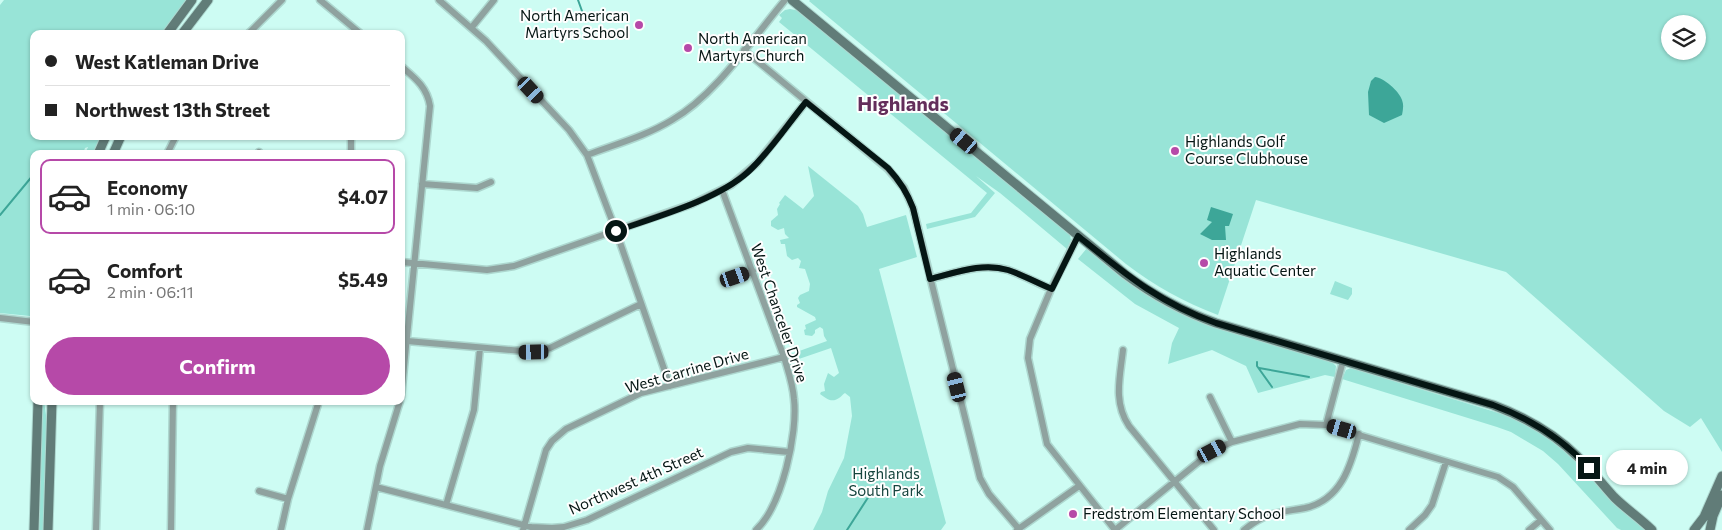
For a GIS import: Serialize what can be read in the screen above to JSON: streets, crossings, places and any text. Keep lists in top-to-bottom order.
{
  "streets": {
    "street": ["West Chanceler Drive", "West Carrine Drive", "Northwest 4th Street"]
  },
  "crossings": [
    ["West Chanceler Drive", "West Carrine Drive"],
    ["West Chanceler Drive", "Northwest 4th Street"],
    ["West Carrine Drive", "Northwest 4th Street"]
  ],
  "districts": ["Highlands"],
  "parks": ["Highlands South Park"],
  "places": [
    "North American Martyrs School",
    "North American Martyrs Church",
    "Highlands Golf Course Clubhouse",
    "Highlands Aquatic Center",
    "Fredstrom Elementary School"
  ],
  "page": {
    "banner": ["West Katleman Drive", "Northwest 13th Street"],
    "list": [
      {
        "name": "Economy",
        "note": "1 min · 06:10",
        "value": "$4.07"
      },
      {
        "name": "Comfort",
        "note": "2 min · 06:11",
        "value": "$5.49"
      }
    ],
    "buttons": "Confirm",
    "bubble": "4 min"
  }
}
